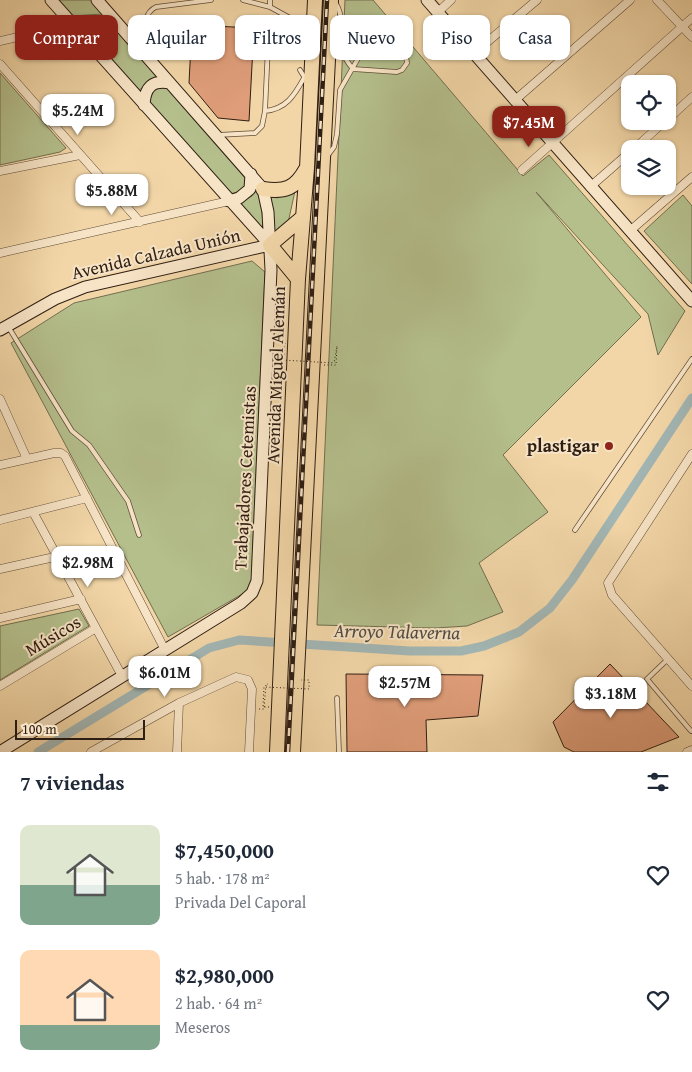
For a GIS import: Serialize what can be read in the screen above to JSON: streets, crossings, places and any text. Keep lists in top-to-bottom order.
{
  "streets": {
    "highway": ["Avenida Miguel Alemán"],
    "street": ["Avenida Calzada Unión", "Trabajadores Cetemistas", "Músicos"]
  },
  "crossings": [
    ["Avenida Calzada Unión", "Trabajadores Cetemistas"]
  ],
  "water": ["Arroyo Talaverna"],
  "places": ["plastigar"],
  "scale_bar": "100 m",
  "page": {
    "chip": [
      "Comprar",
      "Alquilar",
      "Filtros",
      "Nuevo",
      "Piso",
      "Casa"
    ],
    "price": [
      "$5.24M",
      "$7.45M",
      "$5.88M",
      "$2.98M",
      "$6.01M",
      "$2.57M",
      "$3.18M"
    ],
    "scale": "100 m",
    "heading": "7 viviendas",
    "list": [
      {
        "name": "$7,450,000",
        "note": "5 hab. · 178 m² · Privada Del Caporal"
      },
      {
        "name": "$2,980,000",
        "note": "2 hab. · 64 m² · Meseros"
      }
    ]
  }
}
